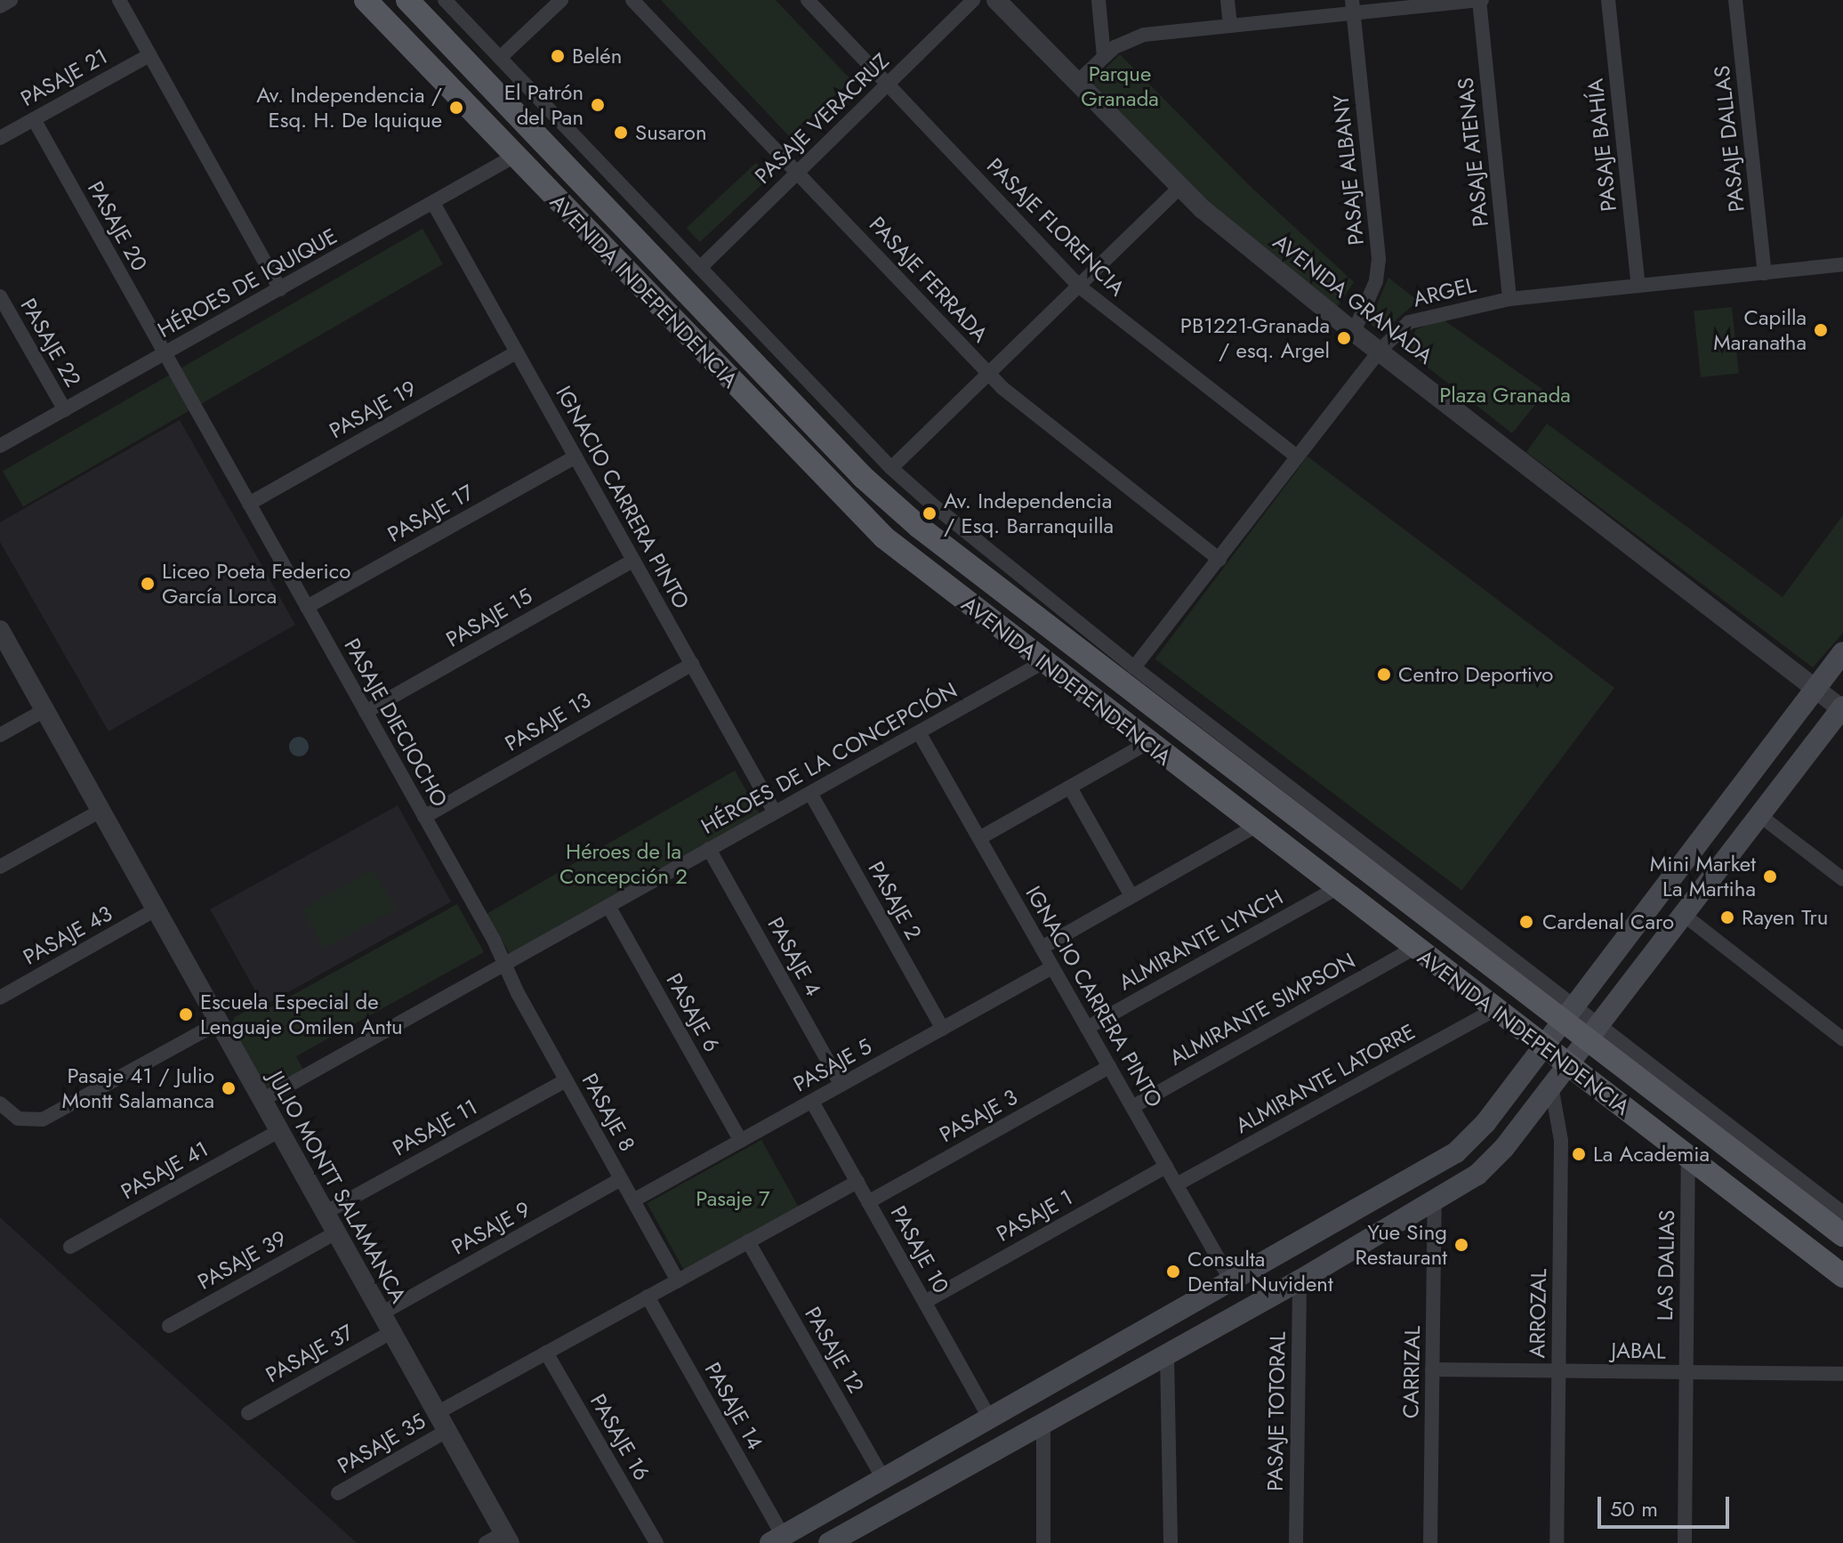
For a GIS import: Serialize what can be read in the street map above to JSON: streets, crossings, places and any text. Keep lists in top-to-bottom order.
{
  "streets": {
    "main road": ["AVENIDA INDEPENDENCIA"],
    "street": [
      "PASAJE 21",
      "PASAJE VERACRUZ",
      "PASAJE DALLAS",
      "PASAJE BAHÍA",
      "PASAJE ATENAS",
      "PASAJE ALBANY",
      "PASAJE 20",
      "PASAJE FLORENCIA",
      "PASAJE FERRADA",
      "HÉROES DE IQUIQUE",
      "ARGEL",
      "AVENIDA GRANADA",
      "PASAJE 22",
      "PASAJE 19",
      "IGNACIO CARRERA PINTO",
      "PASAJE 17",
      "PASAJE 15",
      "PASAJE 13",
      "PASAJE DIECIOCHO",
      "HÉROES DE LA CONCEPCIÓN",
      "PASAJE 2",
      "PASAJE 43",
      "ALMIRANTE LYNCH",
      "PASAJE 4",
      "ALMIRANTE SIMPSON",
      "PASAJE 6",
      "PASAJE 5",
      "ALMIRANTE LATORRE",
      "PASAJE 8",
      "PASAJE 3",
      "PASAJE 11",
      "PASAJE 41",
      "JULIO MONTT SALAMANCA",
      "PASAJE 1",
      "PASAJE 9",
      "PASAJE 10",
      "PASAJE 39",
      "LAS DALIAS",
      "ARROZAL",
      "PASAJE 12",
      "JABAL",
      "PASAJE 37",
      "CARRIZAL",
      "PASAJE 14",
      "PASAJE TOTORAL",
      "PASAJE 16",
      "PASAJE 35"
    ]
  },
  "crossings": [
    ["PASAJE 21", "PASAJE 20"],
    ["PASAJE VERACRUZ", "PASAJE FLORENCIA"],
    ["PASAJE VERACRUZ", "PASAJE FERRADA"],
    ["PASAJE VERACRUZ", "AVENIDA INDEPENDENCIA"],
    ["PASAJE DALLAS", "ARGEL"],
    ["PASAJE BAHÍA", "ARGEL"],
    ["PASAJE ATENAS", "ARGEL"],
    ["PASAJE ALBANY", "AVENIDA GRANADA"],
    ["PASAJE 20", "HÉROES DE IQUIQUE"],
    ["PASAJE 20", "PASAJE DIECIOCHO"],
    ["PASAJE FLORENCIA", "ARGEL"],
    ["PASAJE FERRADA", "ARGEL"],
    ["HÉROES DE IQUIQUE", "AVENIDA INDEPENDENCIA"],
    ["HÉROES DE IQUIQUE", "PASAJE 22"],
    ["HÉROES DE IQUIQUE", "IGNACIO CARRERA PINTO"],
    ["HÉROES DE IQUIQUE", "PASAJE DIECIOCHO"],
    ["AVENIDA INDEPENDENCIA", "ARGEL"],
    ["AVENIDA INDEPENDENCIA", "HÉROES DE LA CONCEPCIÓN"],
    ["AVENIDA INDEPENDENCIA", "ALMIRANTE LYNCH"],
    ["AVENIDA INDEPENDENCIA", "ALMIRANTE SIMPSON"],
    ["AVENIDA INDEPENDENCIA", "ALMIRANTE LATORRE"],
    ["AVENIDA INDEPENDENCIA", "LAS DALIAS"],
    ["ARGEL", "AVENIDA GRANADA"],
    ["PASAJE 19", "IGNACIO CARRERA PINTO"],
    ["PASAJE 19", "PASAJE DIECIOCHO"],
    ["IGNACIO CARRERA PINTO", "PASAJE 17"],
    ["IGNACIO CARRERA PINTO", "PASAJE 15"],
    ["IGNACIO CARRERA PINTO", "PASAJE 13"],
    ["IGNACIO CARRERA PINTO", "HÉROES DE LA CONCEPCIÓN"],
    ["IGNACIO CARRERA PINTO", "ALMIRANTE LYNCH"],
    ["IGNACIO CARRERA PINTO", "ALMIRANTE SIMPSON"],
    ["IGNACIO CARRERA PINTO", "PASAJE 5"],
    ["IGNACIO CARRERA PINTO", "ALMIRANTE LATORRE"],
    ["IGNACIO CARRERA PINTO", "PASAJE 3"],
    ["IGNACIO CARRERA PINTO", "PASAJE 1"],
    ["PASAJE 17", "PASAJE DIECIOCHO"],
    ["PASAJE 15", "PASAJE DIECIOCHO"],
    ["PASAJE 13", "PASAJE DIECIOCHO"],
    ["PASAJE DIECIOCHO", "HÉROES DE LA CONCEPCIÓN"],
    ["PASAJE DIECIOCHO", "PASAJE 8"],
    ["HÉROES DE LA CONCEPCIÓN", "PASAJE 2"],
    ["HÉROES DE LA CONCEPCIÓN", "PASAJE 4"],
    ["HÉROES DE LA CONCEPCIÓN", "PASAJE 6"],
    ["HÉROES DE LA CONCEPCIÓN", "PASAJE 8"],
    ["HÉROES DE LA CONCEPCIÓN", "JULIO MONTT SALAMANCA"],
    ["PASAJE 2", "PASAJE 5"],
    ["PASAJE 43", "JULIO MONTT SALAMANCA"],
    ["PASAJE 4", "PASAJE 5"],
    ["PASAJE 6", "PASAJE 5"],
    ["PASAJE 5", "PASAJE 8"],
    ["PASAJE 5", "PASAJE 10"],
    ["PASAJE 8", "PASAJE 11"],
    ["PASAJE 8", "PASAJE 9"],
    ["PASAJE 3", "PASAJE 10"],
    ["PASAJE 11", "JULIO MONTT SALAMANCA"],
    ["PASAJE 41", "JULIO MONTT SALAMANCA"],
    ["JULIO MONTT SALAMANCA", "PASAJE 9"],
    ["JULIO MONTT SALAMANCA", "PASAJE 39"],
    ["JULIO MONTT SALAMANCA", "PASAJE 37"],
    ["JULIO MONTT SALAMANCA", "PASAJE 35"],
    ["PASAJE 1", "PASAJE 10"],
    ["LAS DALIAS", "JABAL"],
    ["ARROZAL", "JABAL"],
    ["JABAL", "CARRIZAL"]
  ],
  "parks": [
    "Parque Granada",
    "Plaza Granada",
    "Héroes de la Concepción 2",
    "Pasaje 7"
  ],
  "places": [
    "Belén",
    "El Patrón del Pan",
    "Av. Independencia / Esq. H. De Iquique",
    "Susaron",
    "Capilla Maranatha",
    "PB1221-Granada / esq. Argel",
    "Av. Independencia / Esq. Barranquilla",
    "Liceo Poeta Federico García Lorca",
    "Centro Deportivo",
    "Mini Market La Martiha",
    "Rayen Tru",
    "Cardenal Caro",
    "Escuela Especial de Lenguaje Omilen Antu",
    "Pasaje 41 / Julio Montt Salamanca",
    "La Academia",
    "Yue Sing Restaurant",
    "Consulta Dental Nuvident"
  ],
  "scale_bar": "50 m"
}
